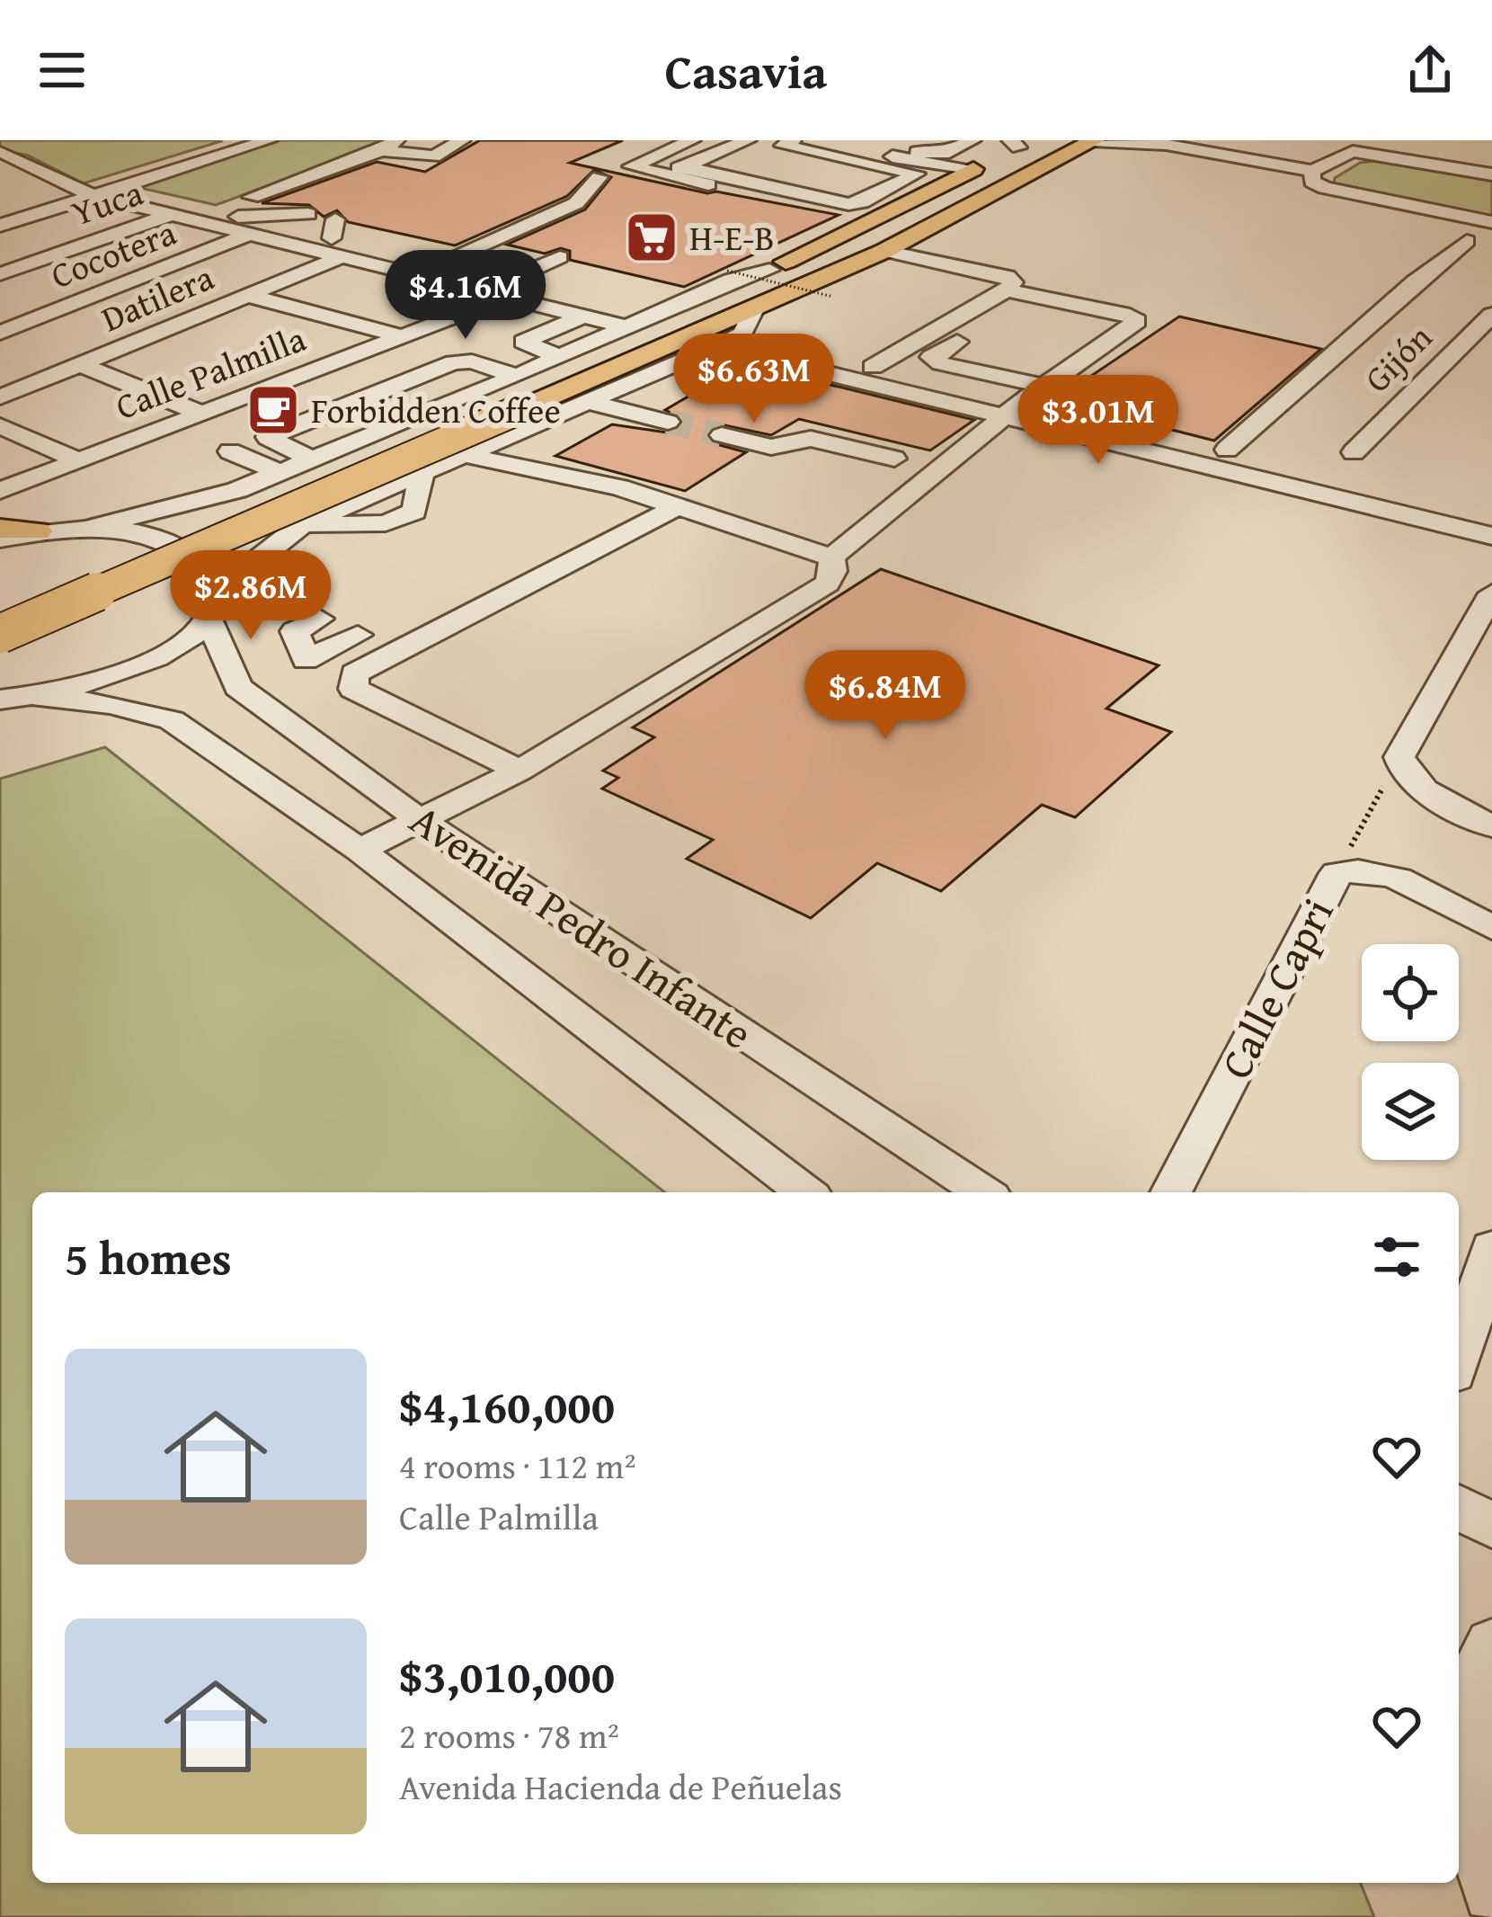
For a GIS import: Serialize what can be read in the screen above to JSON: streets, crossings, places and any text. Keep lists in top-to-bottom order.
{
  "streets": {
    "street": [
      "Yuca",
      "Cocotera",
      "Datilera",
      "Gijón",
      "Calle Palmilla",
      "Avenida Pedro Infante",
      "Calle Capri"
    ]
  },
  "places": {
    "supermarket": ["H-E-B"],
    "cafe": ["Forbidden Coffee"]
  },
  "page": {
    "header": "Casavia",
    "price": [
      "$4.16M",
      "$6.63M",
      "$3.01M",
      "$2.86M",
      "$6.84M"
    ],
    "heading": "5 homes",
    "list": [
      {
        "name": "$4,160,000",
        "note": "4 rooms · 112 m² · Calle Palmilla"
      },
      {
        "name": "$3,010,000",
        "note": "2 rooms · 78 m² · Avenida Hacienda de Peñuelas"
      }
    ]
  }
}
